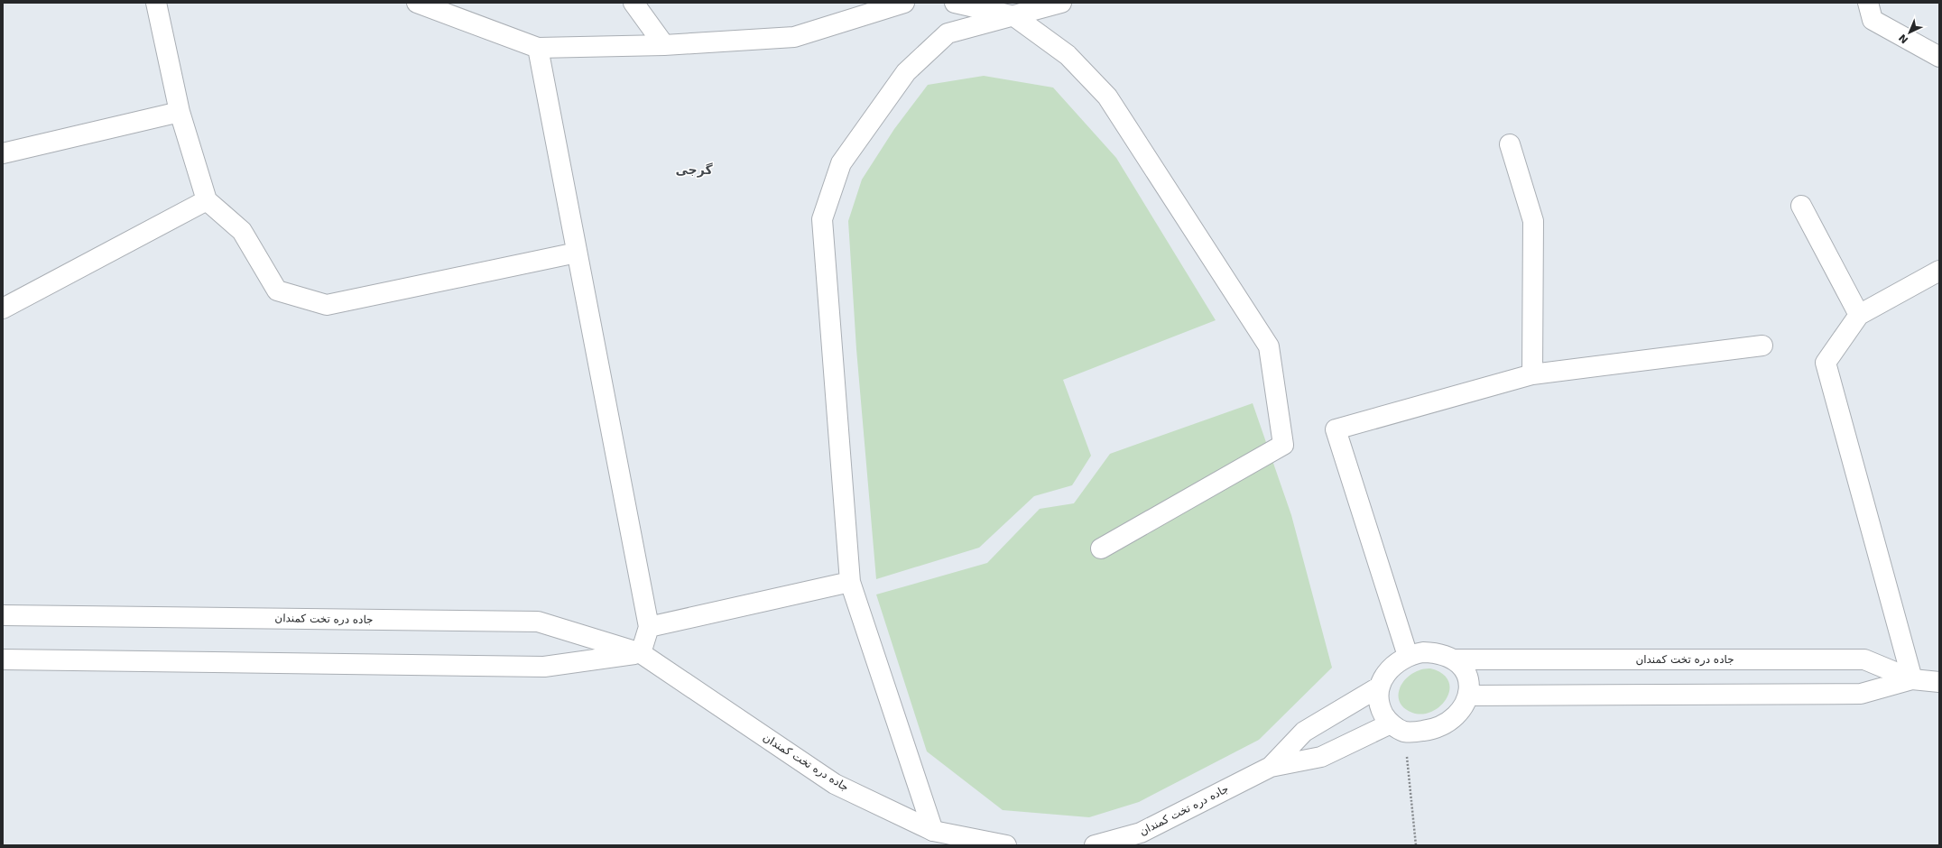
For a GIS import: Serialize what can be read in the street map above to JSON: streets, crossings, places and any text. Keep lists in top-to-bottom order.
{
  "streets": {
    "street": ["جاده دره تخت کمندان"]
  },
  "districts": ["گرجی"],
  "north": "bottom left"
}
